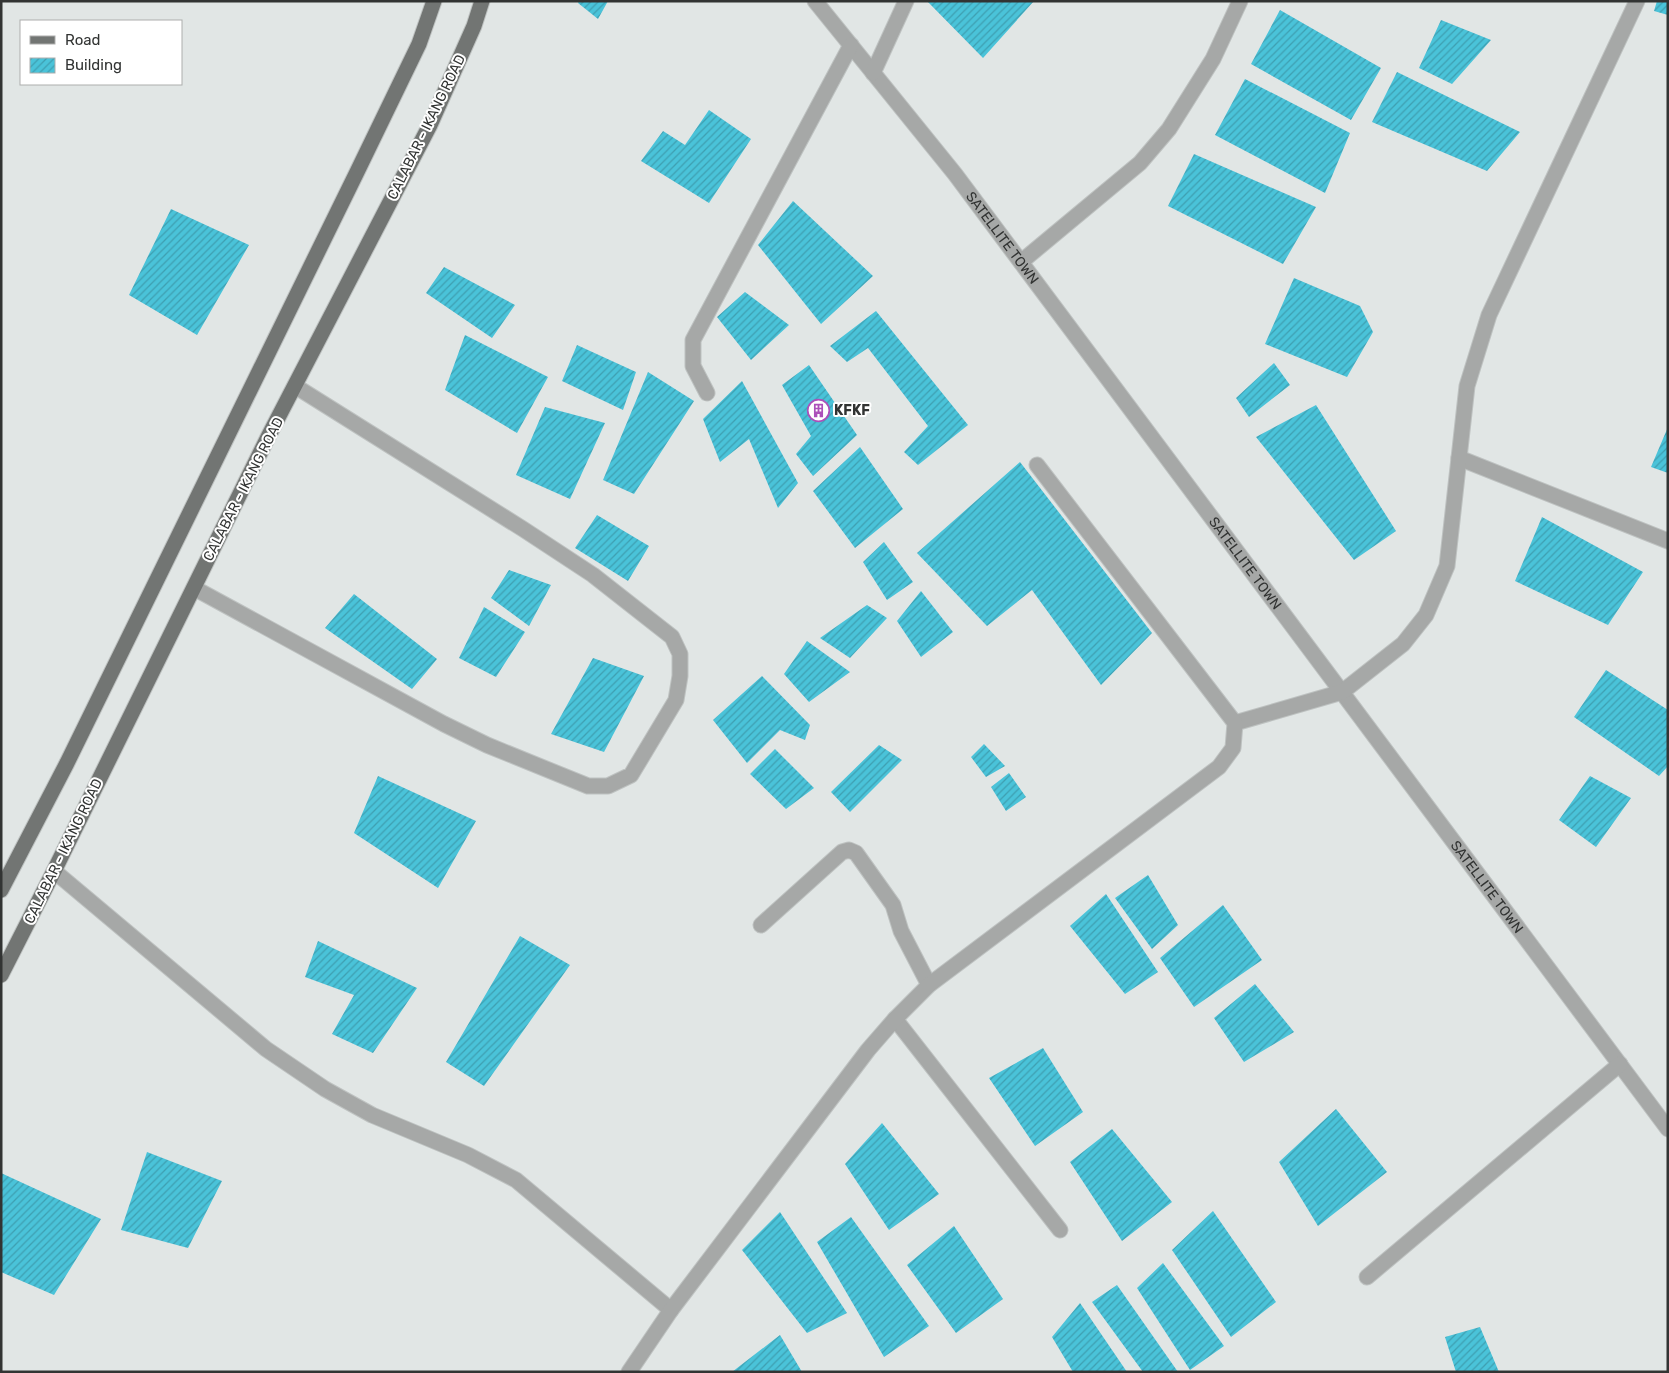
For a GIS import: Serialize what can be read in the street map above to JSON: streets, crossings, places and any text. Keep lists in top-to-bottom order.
{
  "streets": {
    "main road": ["CALABAR - IKANG ROAD"],
    "street": ["SATELLITE TOWN"]
  },
  "places": {
    "building": ["KFKF"]
  },
  "legend": ["Road", "Building"]
}
